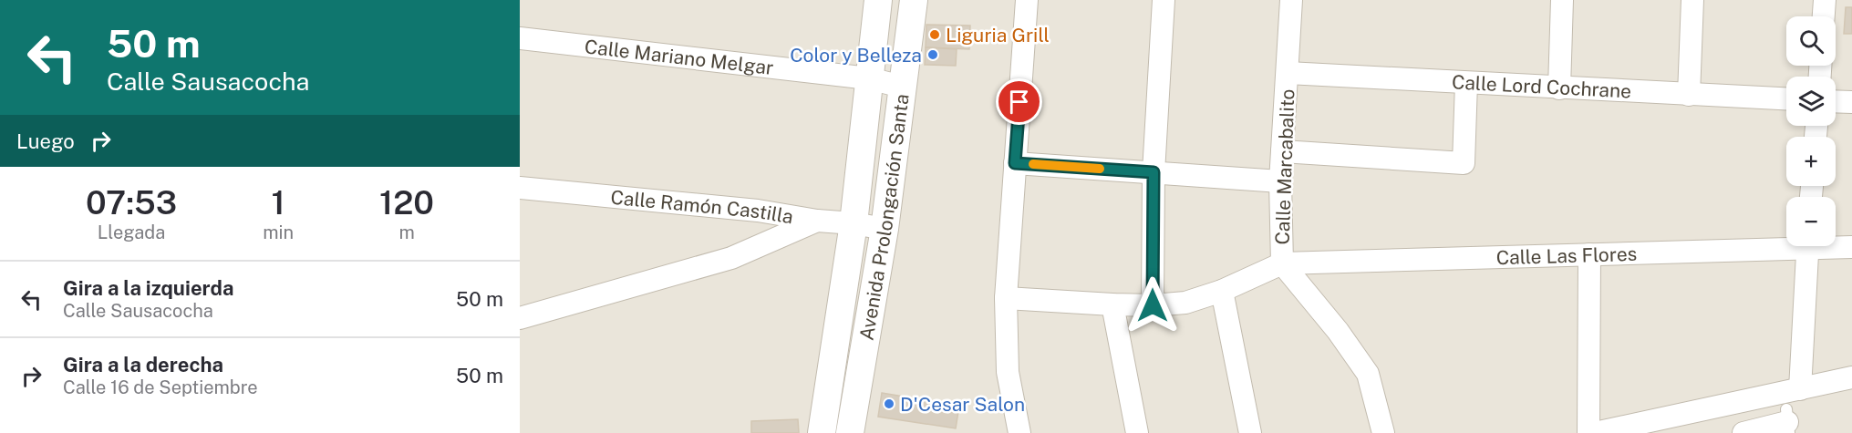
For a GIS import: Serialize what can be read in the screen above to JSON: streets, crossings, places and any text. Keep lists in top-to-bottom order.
{
  "streets": {
    "street": [
      "Calle Mariano Melgar",
      "Calle Lord Cochrane",
      "Calle Marcabalito",
      "Calle Ramón Castilla",
      "Avenida Prolongación Santa",
      "Calle Las Flores"
    ]
  },
  "crossings": [
    ["Calle Mariano Melgar", "Avenida Prolongación Santa"],
    ["Calle Lord Cochrane", "Calle Marcabalito"],
    ["Calle Marcabalito", "Calle Las Flores"],
    ["Calle Ramón Castilla", "Avenida Prolongación Santa"]
  ],
  "places": ["Liguria Grill", "Color y Belleza", "D'Cesar Salon"],
  "page": {
    "turn": ["50 m", "Calle Sausacocha"],
    "map_buttons": ["+", "−"],
    "then": "Luego",
    "eta": [
      "07:53",
      "Llegada",
      "1",
      "min",
      "120",
      "m"
    ],
    "list": [
      {
        "name": "Gira a la izquierda",
        "note": "Calle Sausacocha",
        "value": "50 m"
      },
      {
        "name": "Gira a la derecha",
        "note": "Calle 16 de Septiembre",
        "value": "50 m"
      }
    ]
  }
}
